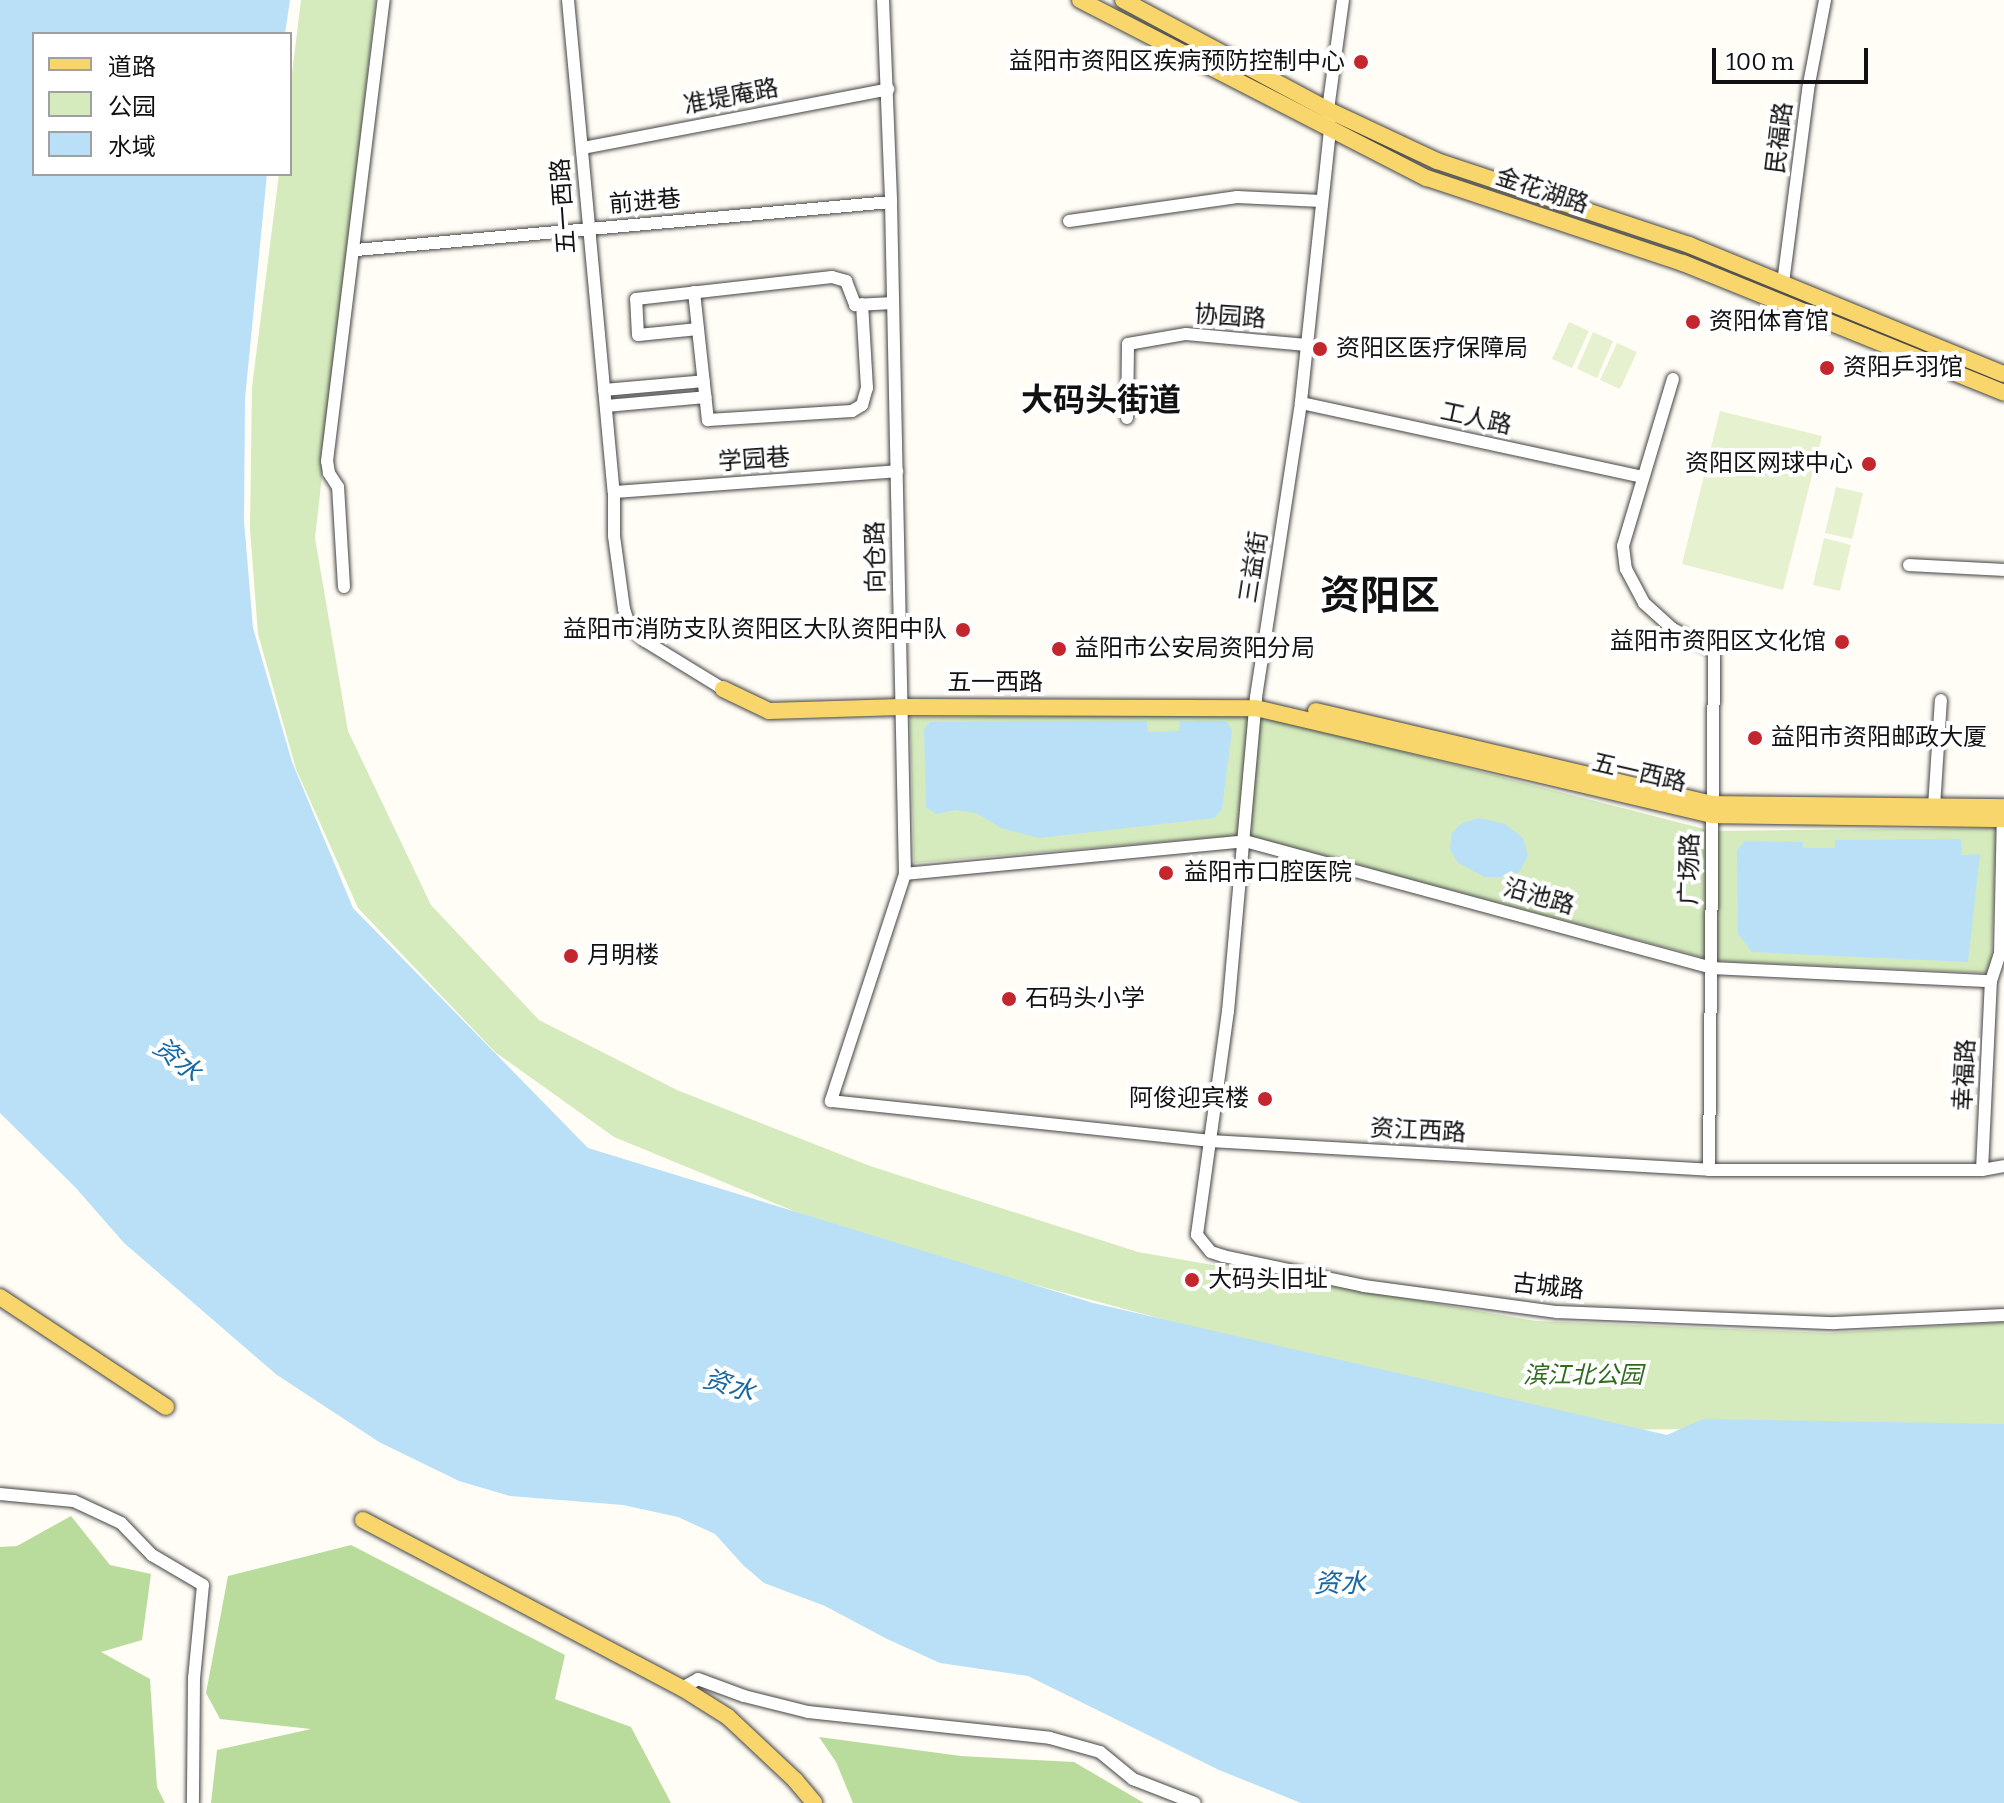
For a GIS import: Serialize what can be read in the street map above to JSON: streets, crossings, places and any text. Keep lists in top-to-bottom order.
{
  "streets": {
    "main road": ["金花湖路", "五一西路"],
    "street": [
      "准堤庵路",
      "民福路",
      "前进巷",
      "协园路",
      "工人路",
      "学园巷",
      "向仓路",
      "三益街",
      "广场路",
      "沿池路",
      "幸福路",
      "资江西路",
      "古城路"
    ]
  },
  "crossings": [
    ["准堤庵路", "五一西路"],
    ["准堤庵路", "向仓路"],
    ["金花湖路", "三益街"],
    ["前进巷", "五一西路"],
    ["前进巷", "向仓路"],
    ["五一西路", "学园巷"],
    ["五一西路", "向仓路"],
    ["五一西路", "三益街"],
    ["五一西路", "广场路"],
    ["协园路", "三益街"],
    ["工人路", "三益街"],
    ["工人路", "广场路"],
    ["学园巷", "向仓路"],
    ["向仓路", "沿池路"],
    ["向仓路", "资江西路"],
    ["三益街", "沿池路"],
    ["三益街", "资江西路"],
    ["三益街", "古城路"],
    ["广场路", "沿池路"],
    ["广场路", "资江西路"],
    ["沿池路", "幸福路"],
    ["幸福路", "资江西路"],
    ["资江西路", "古城路"]
  ],
  "districts": ["大码头街道", "资阳区"],
  "water": ["资水"],
  "parks": ["滨江北公园"],
  "places": [
    "益阳市资阳区疾病预防控制中心",
    "资阳体育馆",
    "资阳区医疗保障局",
    "资阳乒羽馆",
    "资阳区网球中心",
    "益阳市消防支队资阳区大队资阳中队",
    "益阳市资阳区文化馆",
    "益阳市公安局资阳分局",
    "益阳市资阳邮政大厦",
    "益阳市口腔医院",
    "月明楼",
    "石码头小学",
    "阿俊迎宾楼",
    "大码头旧址"
  ],
  "legend": ["道路", "公园", "水域"],
  "scale_bar": "100 m"
}
